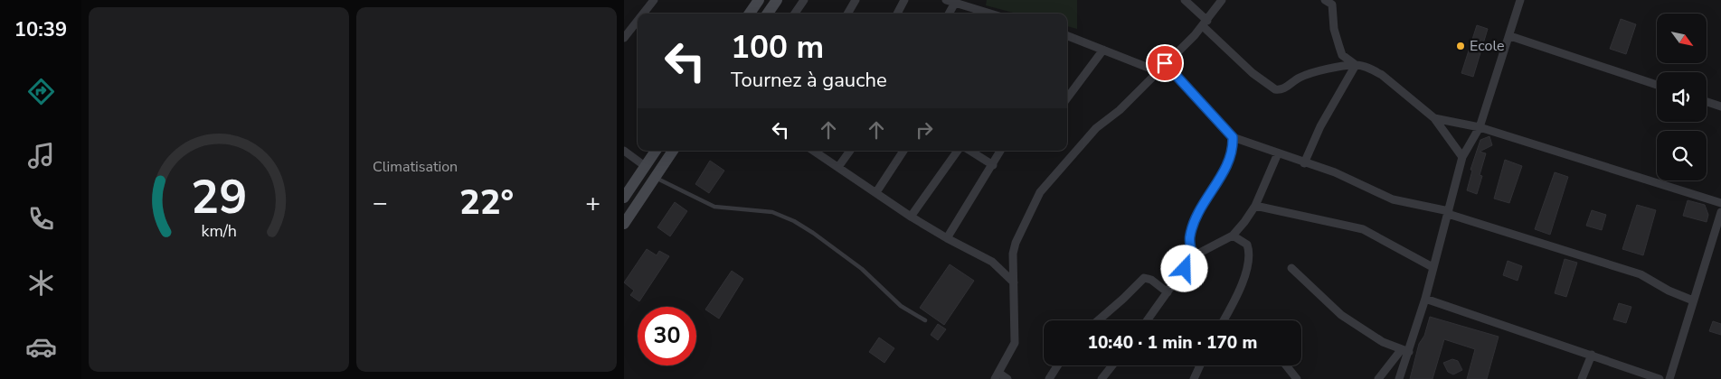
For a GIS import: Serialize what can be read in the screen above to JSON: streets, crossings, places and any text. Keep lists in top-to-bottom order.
{
  "places": ["Ecole"],
  "north": "bottom right",
  "page": {
    "tabs": "10:39",
    "tile": "Climatisation",
    "turn": ["100 m", "Tournez à gauche"],
    "heat": ["−", "22°", "+"],
    "limit": "30",
    "trip": "10:40 · 1 min · 170 m",
    "gauge": ["29", "km/h"]
  }
}
